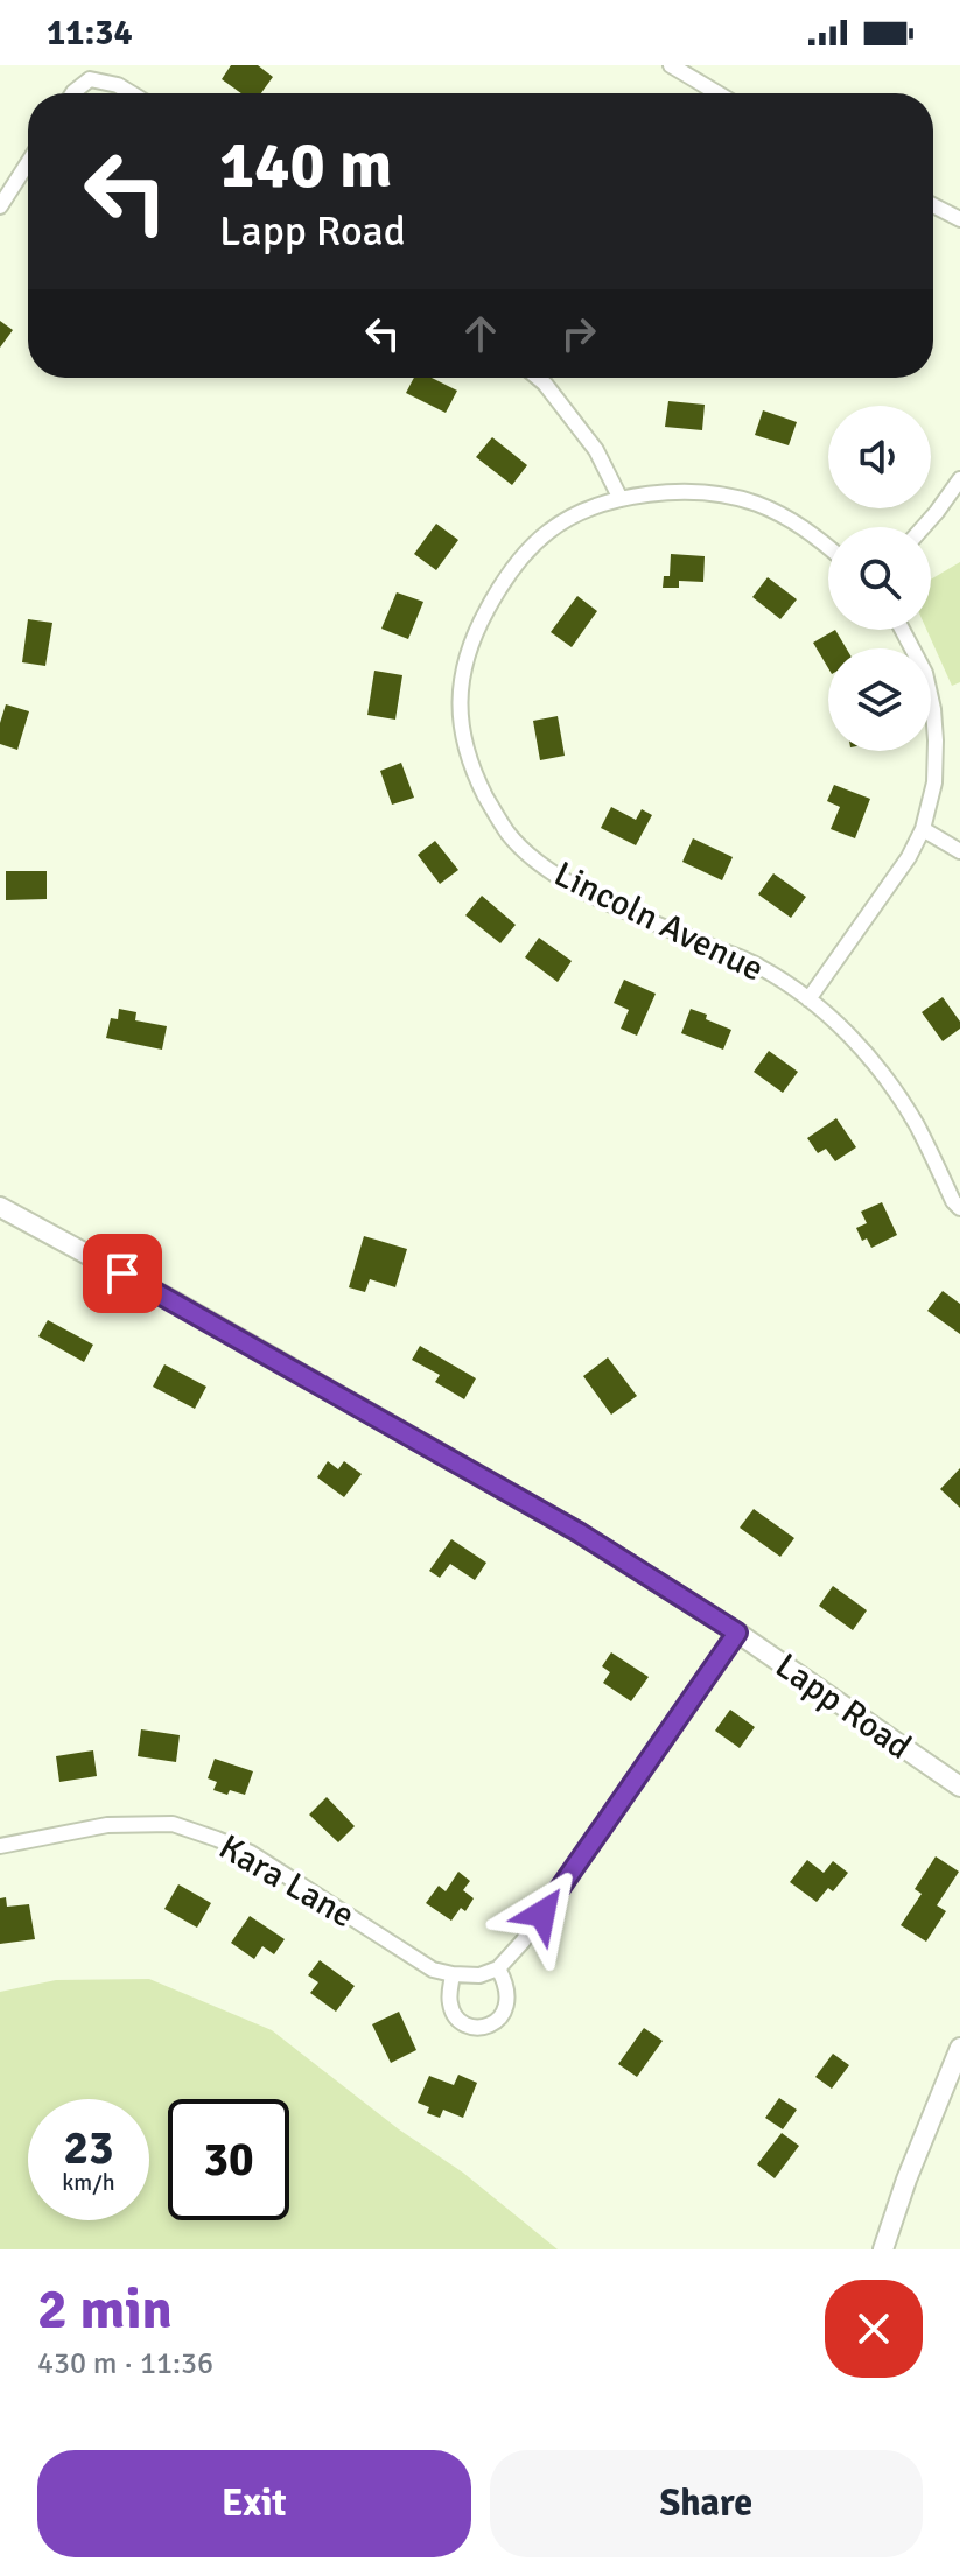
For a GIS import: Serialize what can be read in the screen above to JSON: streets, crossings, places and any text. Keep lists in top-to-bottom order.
{
  "streets": {
    "street": ["Lincoln Avenue", "Lapp Road", "Kara Lane"]
  },
  "page": {
    "status": "11:34",
    "turn": ["140 m", "Lapp Road"],
    "speed": "23 km/h",
    "limit": "30",
    "heading": ["2 min", "430 m · 11:36"],
    "buttons": ["Exit", "Share"]
  }
}
